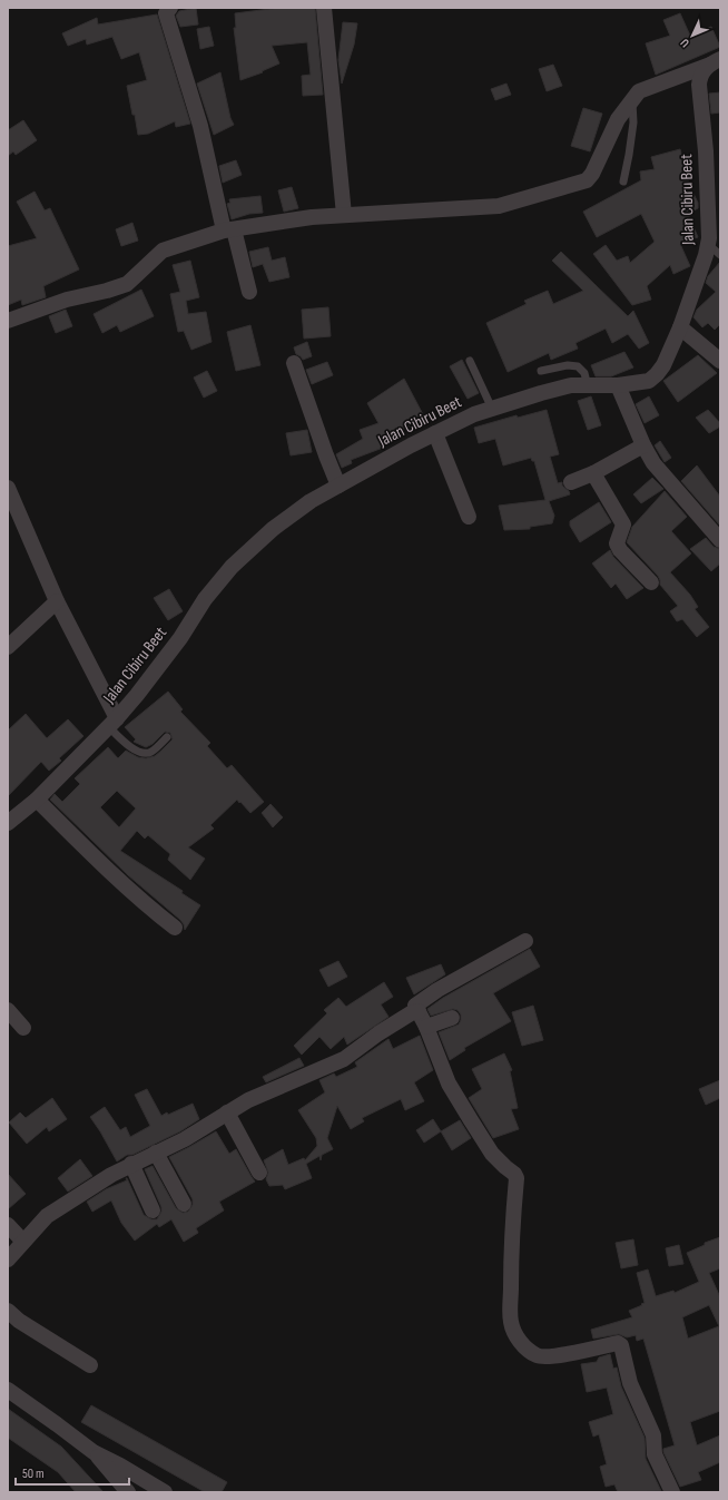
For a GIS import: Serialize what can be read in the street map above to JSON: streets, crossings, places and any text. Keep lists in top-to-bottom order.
{
  "streets": {
    "street": ["Jalan Cibiru Beet"]
  },
  "scale_bar": "50 m",
  "north": "bottom left"
}
